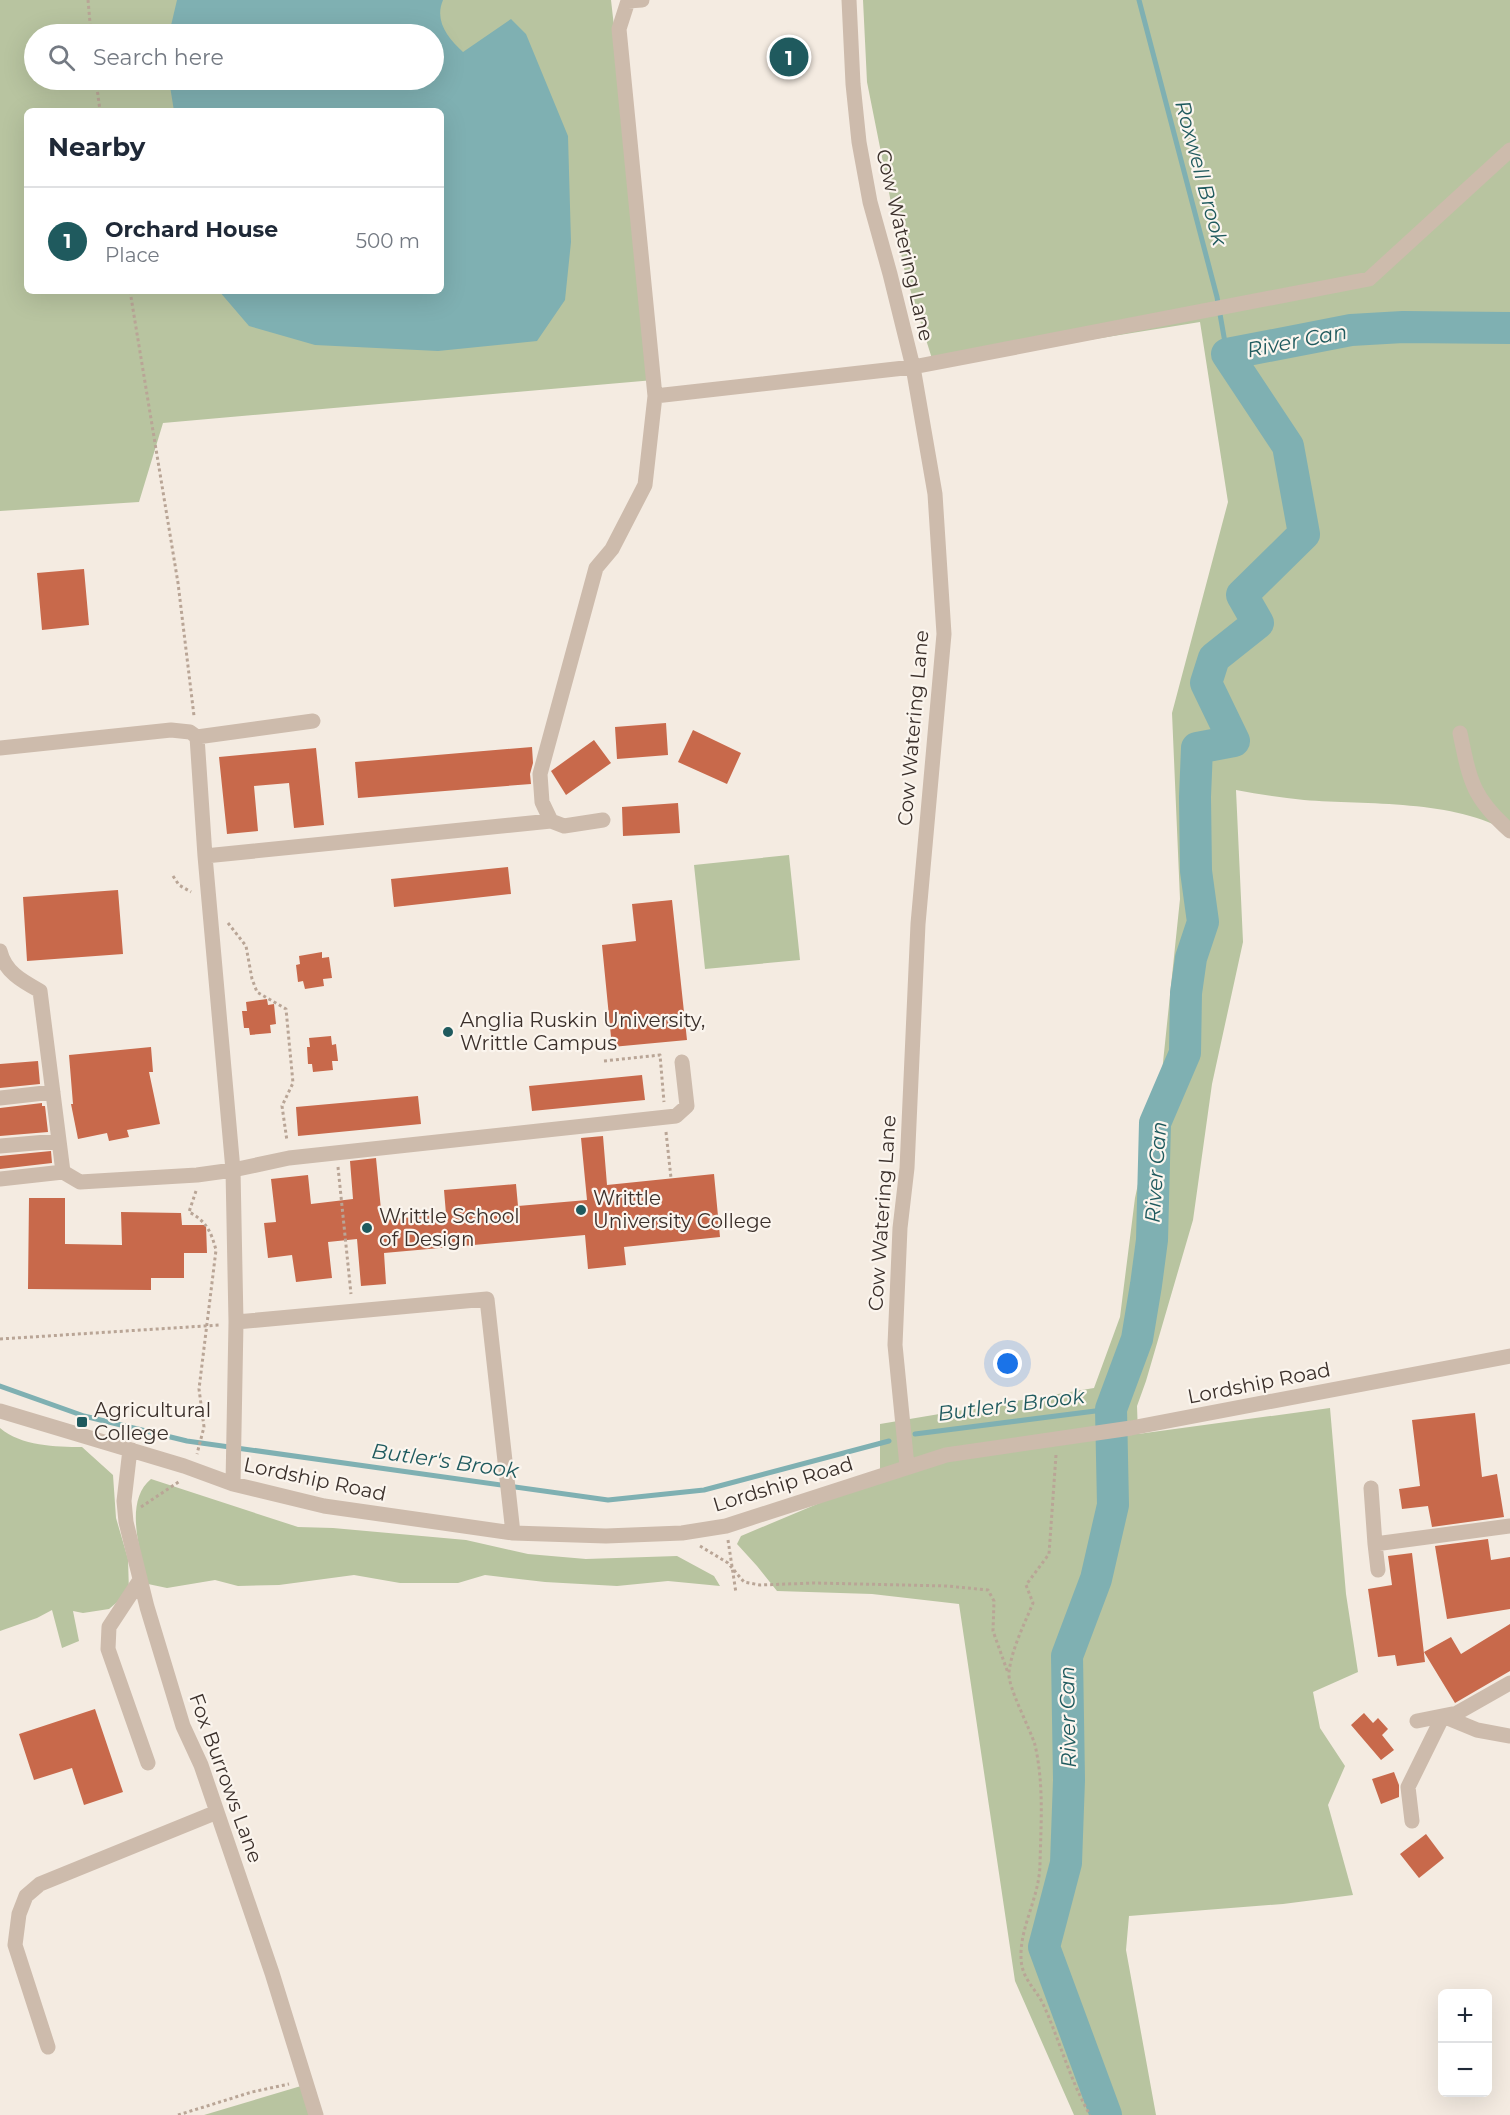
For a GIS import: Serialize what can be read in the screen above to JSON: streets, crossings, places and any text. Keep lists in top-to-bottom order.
{
  "streets": {
    "street": ["Cow Watering Lane", "Lordship Road", "Fox Burrows Lane"]
  },
  "crossings": [
    ["Cow Watering Lane", "Lordship Road"],
    ["Lordship Road", "Fox Burrows Lane"]
  ],
  "water": ["Roxwell Brook", "River Can", "Butler's Brook"],
  "places": {
    "other": ["Anglia Ruskin University, Writtle Campus", "Writtle University College", "Writtle School of Design"],
    "transit": ["Agricultural College"]
  },
  "page": {
    "search": "Search here",
    "pins": "1",
    "heading": "Nearby",
    "list": [
      {
        "mark": "1",
        "name": "Orchard House",
        "note": "Place",
        "value": "500 m"
      }
    ],
    "map_buttons": ["+", "−"]
  }
}
